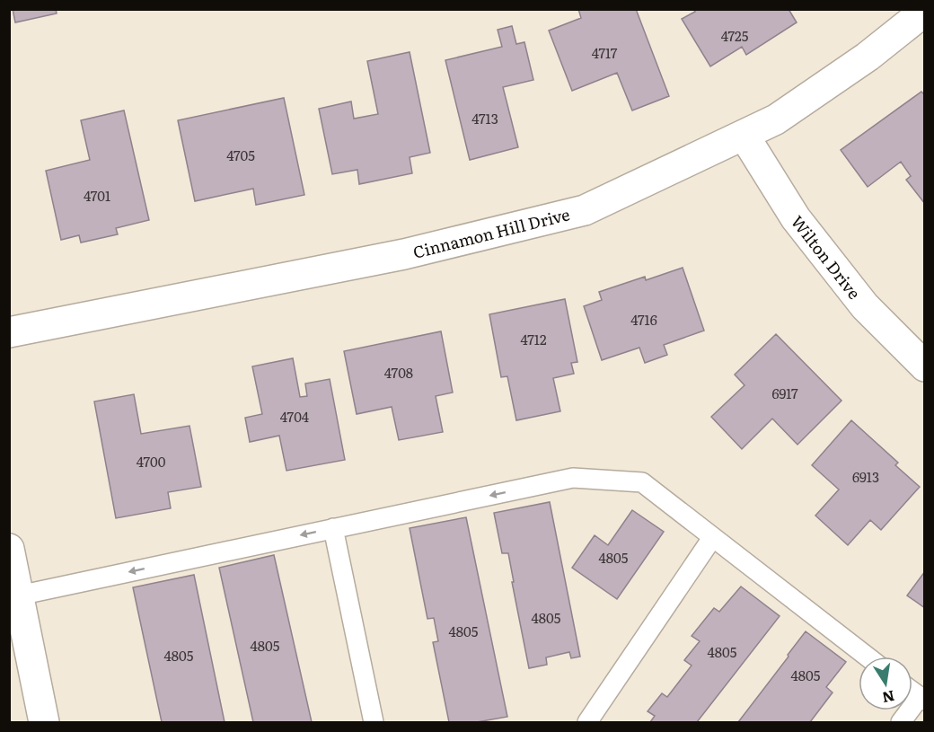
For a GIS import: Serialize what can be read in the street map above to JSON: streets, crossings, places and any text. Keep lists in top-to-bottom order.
{
  "streets": {
    "street": ["Cinnamon Hill Drive", "Wilton Drive"]
  },
  "crossings": [
    ["Cinnamon Hill Drive", "Wilton Drive"]
  ],
  "house_numbers": [
    "4725",
    "4717",
    "4713",
    "4705",
    "4701",
    "4716",
    "4712",
    "4708",
    "6917",
    "4704",
    "4700",
    "6913",
    "4805",
    "4805",
    "4805",
    "4805",
    "4805",
    "4805",
    "4805"
  ],
  "north": "bottom"
}
